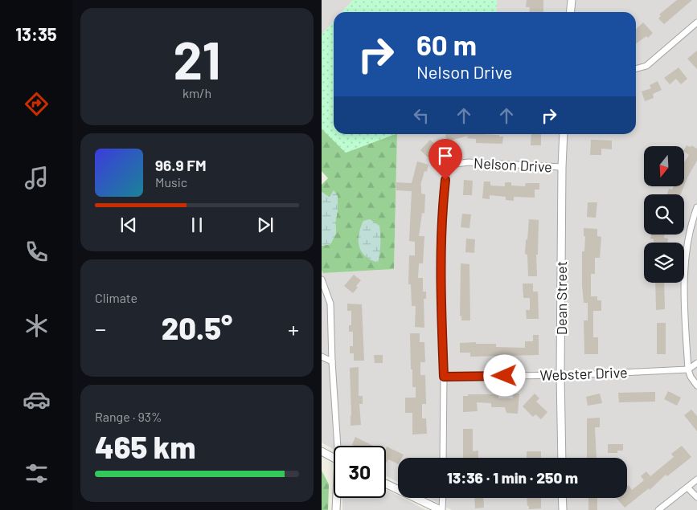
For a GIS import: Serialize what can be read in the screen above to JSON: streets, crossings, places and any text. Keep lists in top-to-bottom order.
{
  "streets": {
    "street": ["Nelson Drive", "Dean Street", "Webster Drive"]
  },
  "crossings": [
    ["Nelson Drive", "Dean Street"],
    ["Nelson Drive", "Webster Drive"],
    ["Dean Street", "Webster Drive"]
  ],
  "north": "bottom",
  "page": {
    "tabs": "13:35",
    "tile": [
      ["21", "km/h"],
      "Climate",
      ["Range · 93%", "465 km"]
    ],
    "turn": ["60 m", "Nelson Drive"],
    "song": ["96.9 FM", "Music"],
    "heat": ["−", "20.5°", "+"],
    "limit": "30",
    "trip": "13:36 · 1 min · 250 m"
  }
}
